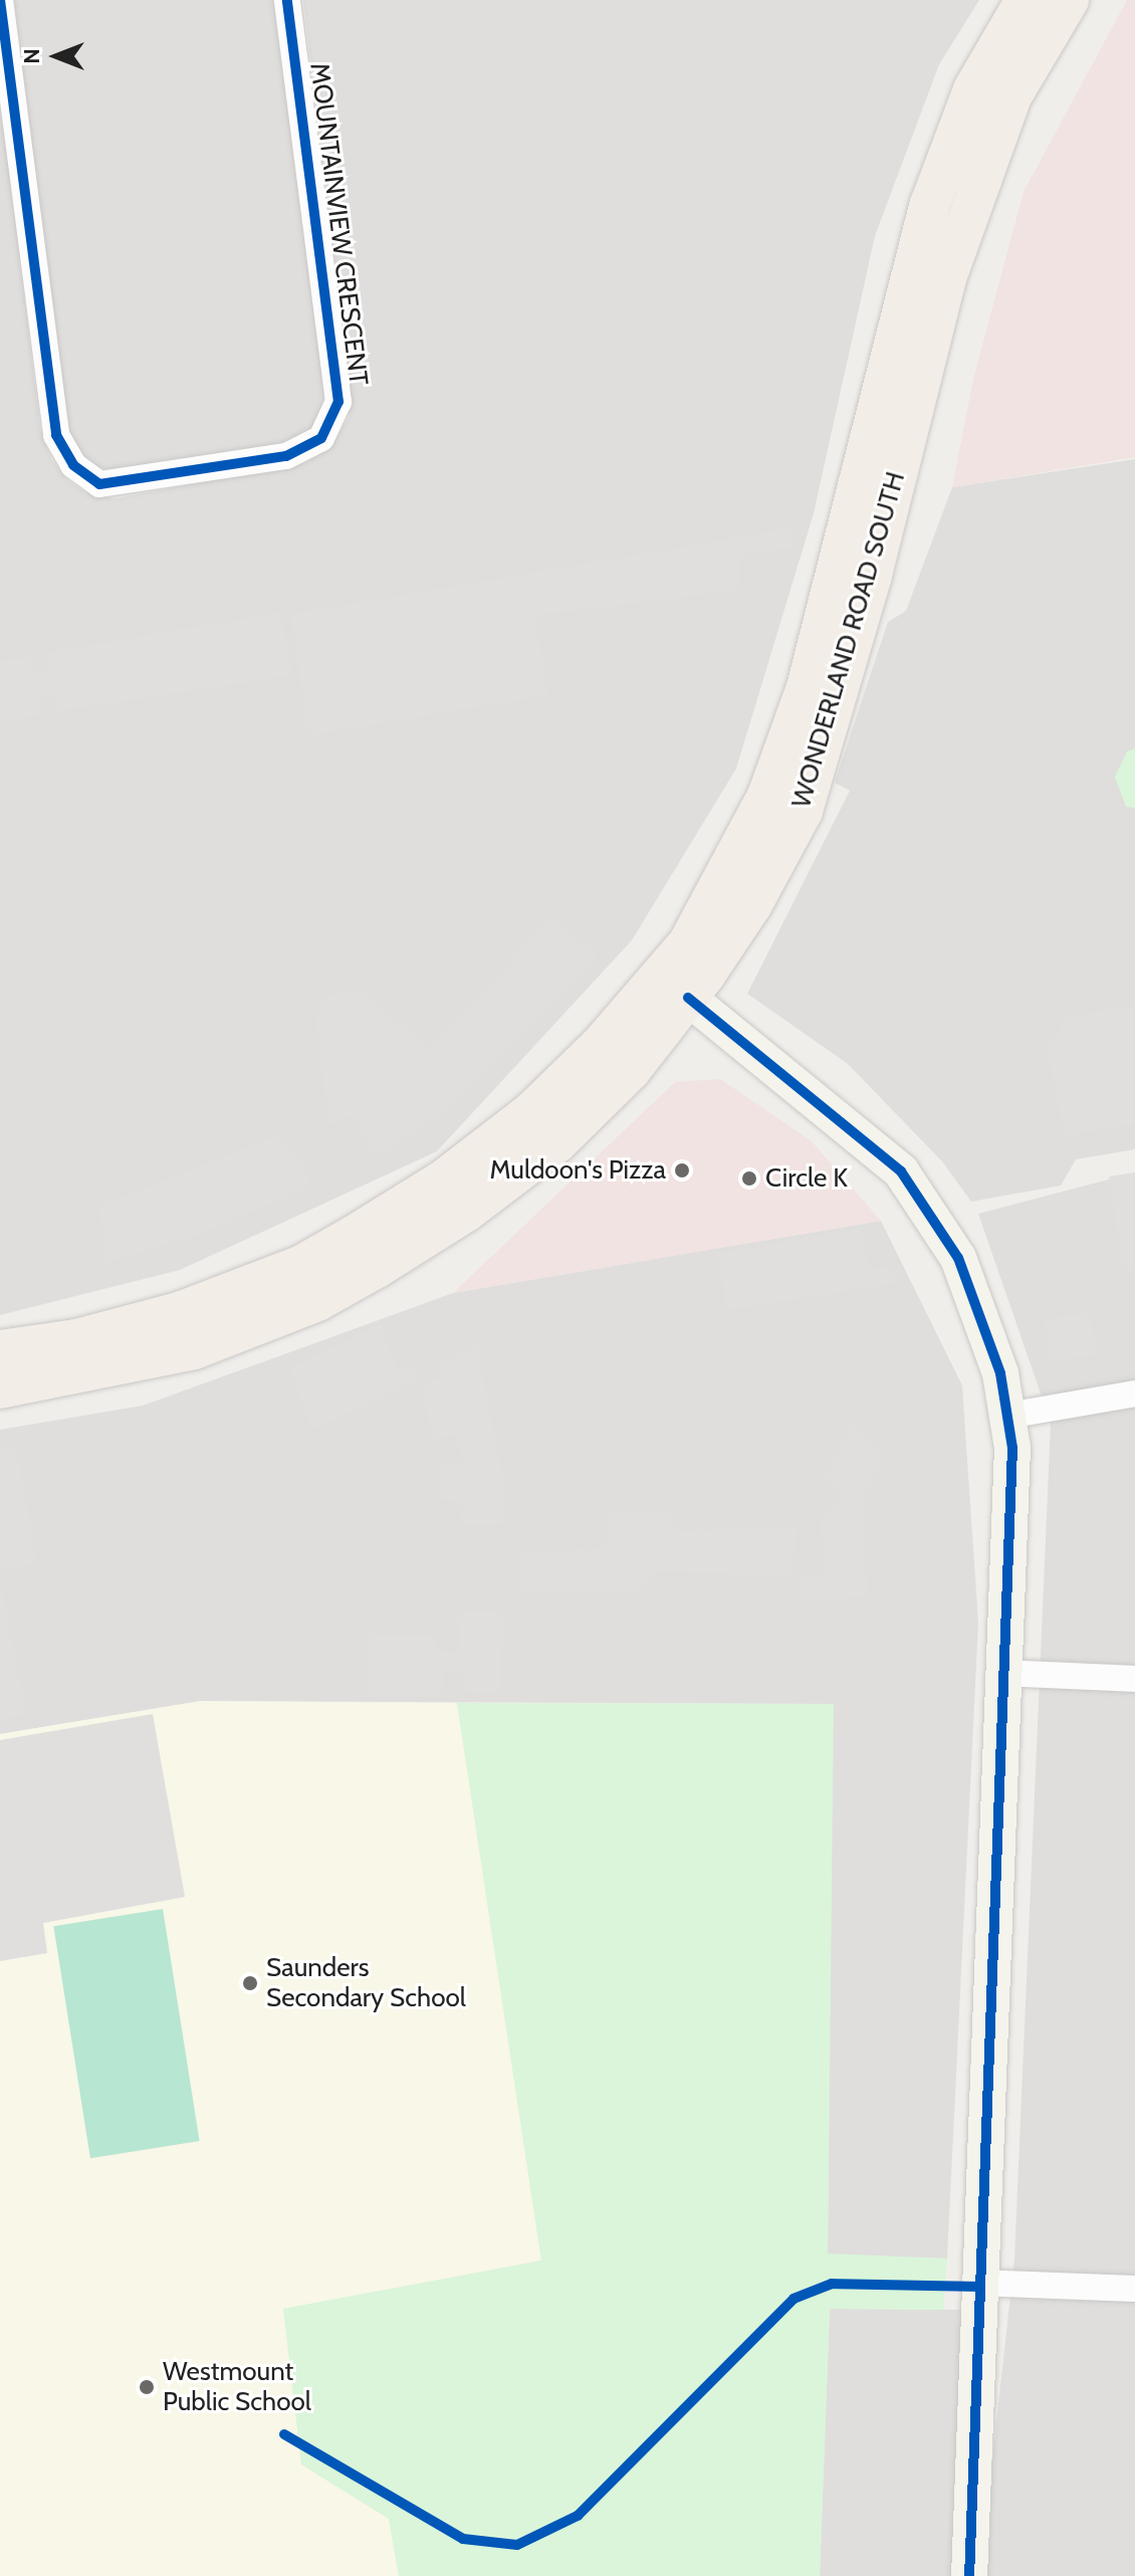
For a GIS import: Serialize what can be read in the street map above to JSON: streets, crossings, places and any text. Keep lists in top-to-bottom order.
{
  "streets": {
    "main road": ["WONDERLAND ROAD SOUTH"],
    "street": ["MOUNTAINVIEW CRESCENT"]
  },
  "places": [
    "Muldoon's Pizza",
    "Circle K",
    "Saunders Secondary School",
    "Westmount Public School"
  ],
  "north": "left"
}
